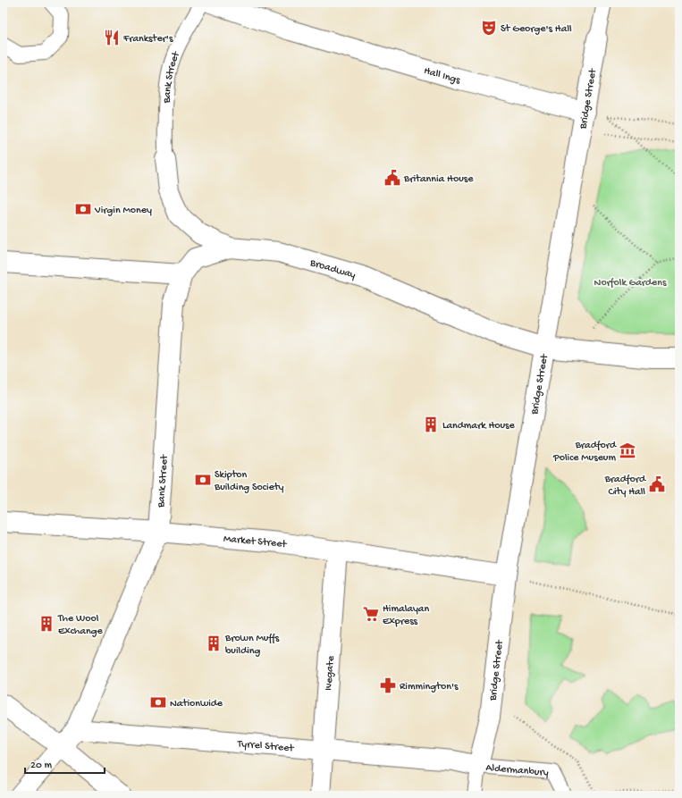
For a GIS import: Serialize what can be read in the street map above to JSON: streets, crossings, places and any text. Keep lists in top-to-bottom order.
{
  "streets": {
    "street": [
      "Hall Ings",
      "Bank Street",
      "Bridge Street",
      "Broadway",
      "Market Street",
      "Ivegate",
      "Tyrrel Street"
    ],
    "lane": ["Aldermanbury"]
  },
  "crossings": [
    ["Hall Ings", "Bridge Street"],
    ["Bank Street", "Broadway"],
    ["Bank Street", "Market Street"],
    ["Bank Street", "Tyrrel Street"],
    ["Bridge Street", "Broadway"],
    ["Bridge Street", "Market Street"],
    ["Bridge Street", "Tyrrel Street"],
    ["Bridge Street", "Aldermanbury"],
    ["Market Street", "Ivegate"],
    ["Ivegate", "Tyrrel Street"],
    ["Tyrrel Street", "Aldermanbury"]
  ],
  "parks": ["Norfolk Gardens"],
  "places": {
    "theatre": ["St George's Hall"],
    "restaurant": ["Frankster's"],
    "public building": ["Britannia House", "Bradford City Hall"],
    "bank": ["Virgin Money", "Skipton Building Society", "Nationwide"],
    "building": ["Landmark House", "The Wool Exchange", "Brown Muffs building"],
    "museum": ["Bradford Police Museum"],
    "supermarket": ["Himalayan Express"],
    "pharmacy": ["Rimmington's"]
  },
  "scale_bar": "20 m"
}
